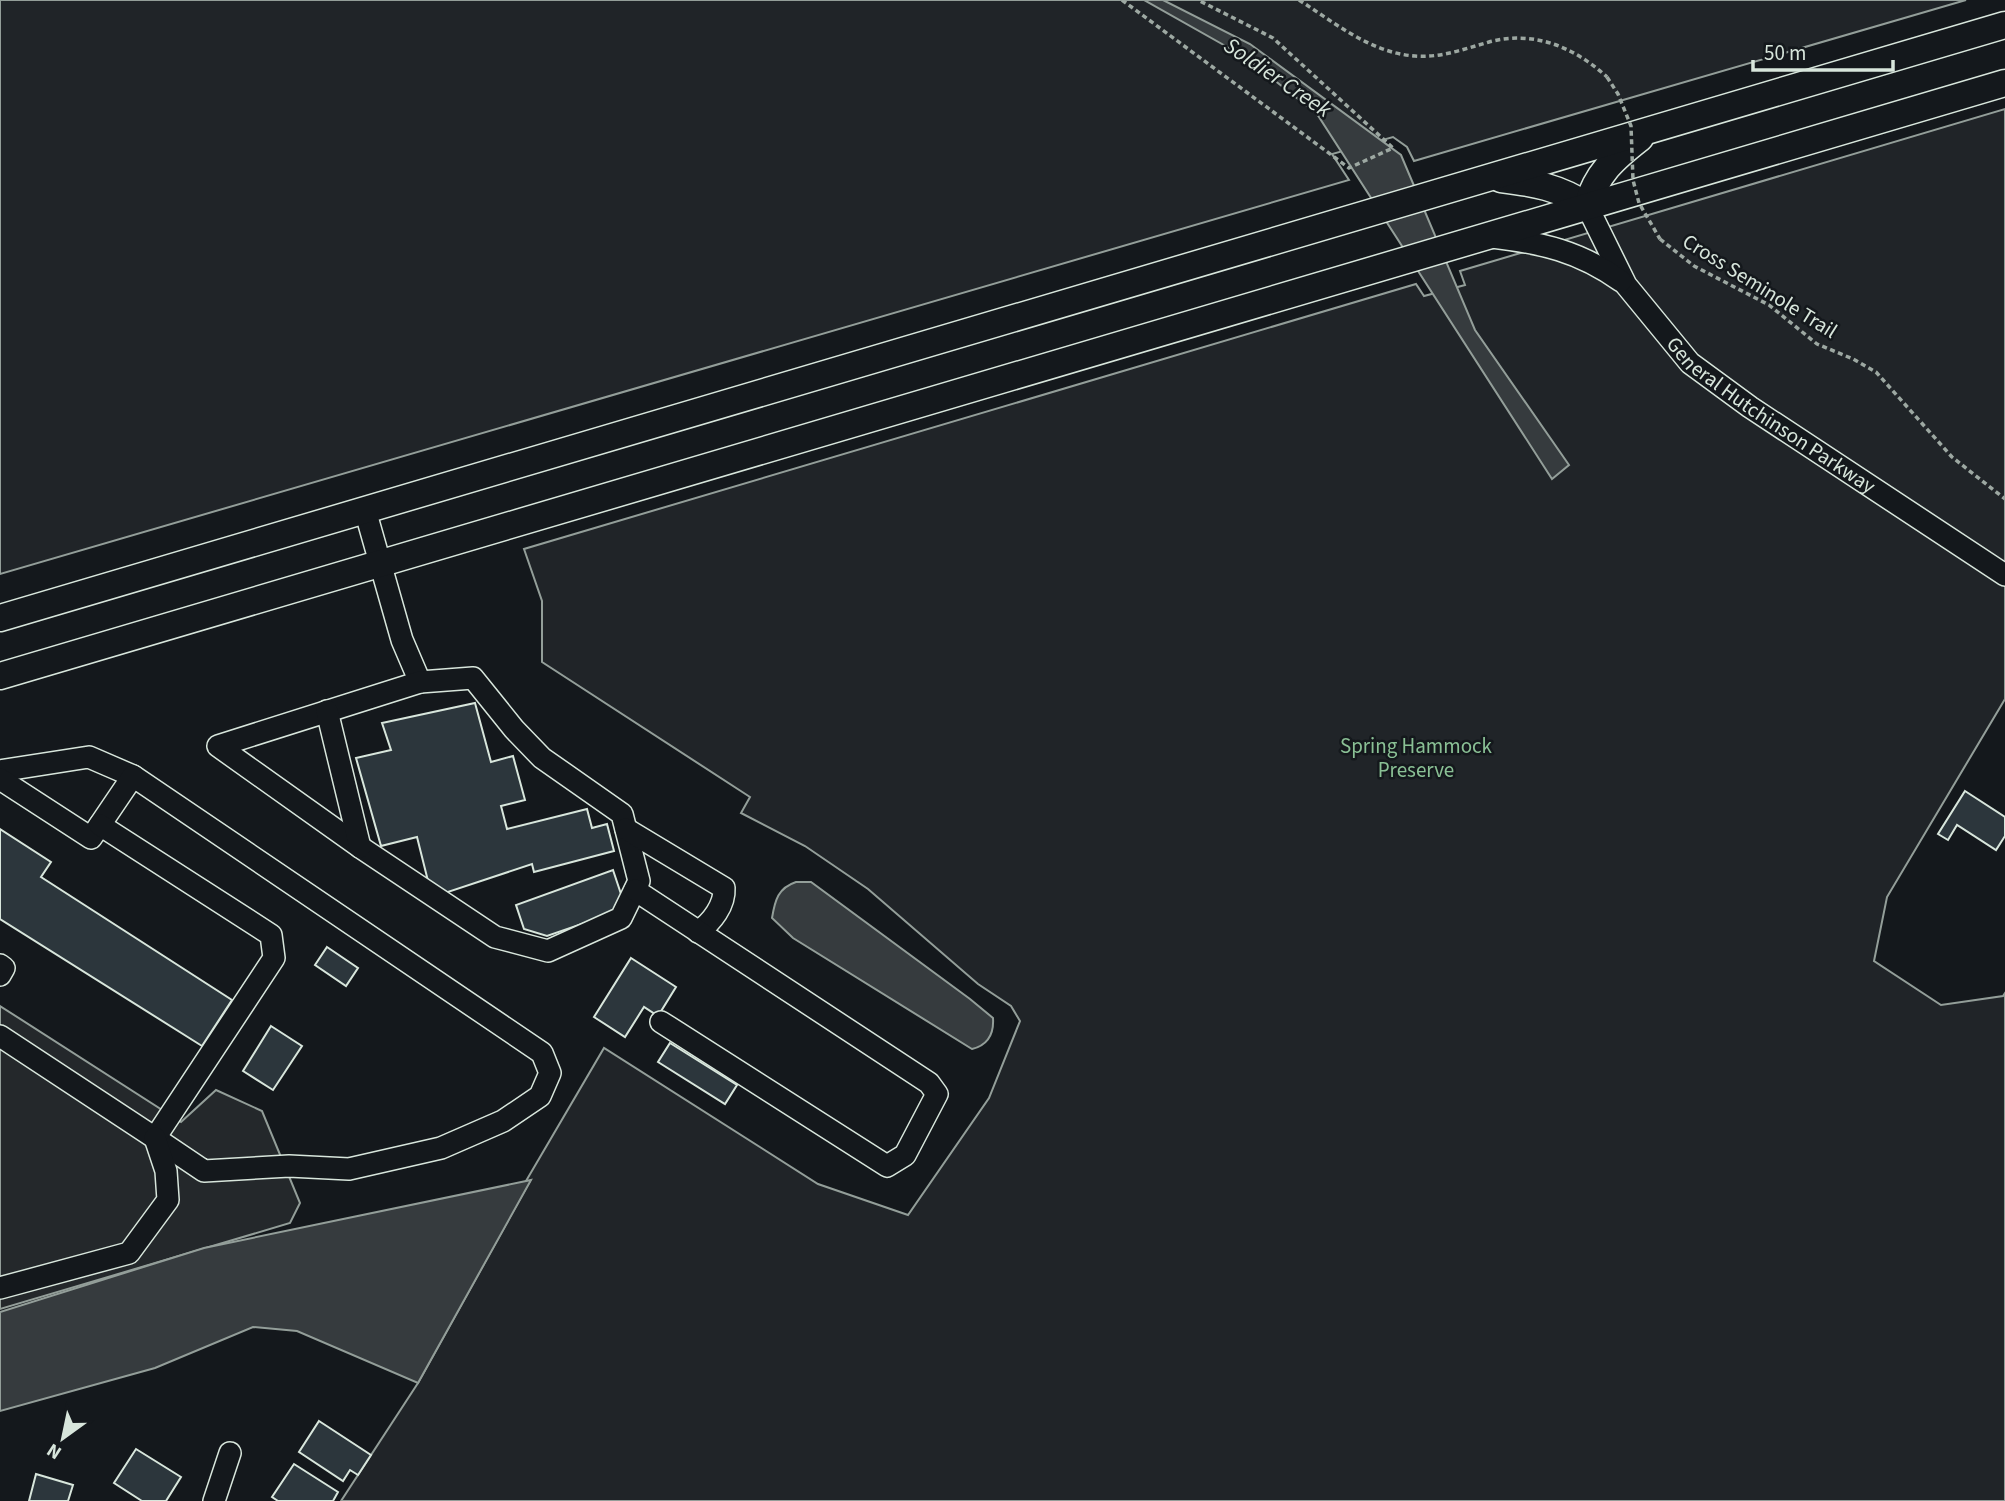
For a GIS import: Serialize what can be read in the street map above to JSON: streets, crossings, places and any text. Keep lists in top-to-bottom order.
{
  "streets": {
    "street": ["General Hutchinson Parkway"],
    "path": ["Cross Seminole Trail"]
  },
  "water": ["Soldier Creek"],
  "parks": ["Spring Hammock Preserve"],
  "scale_bar": "50 m",
  "north": "bottom left"
}
